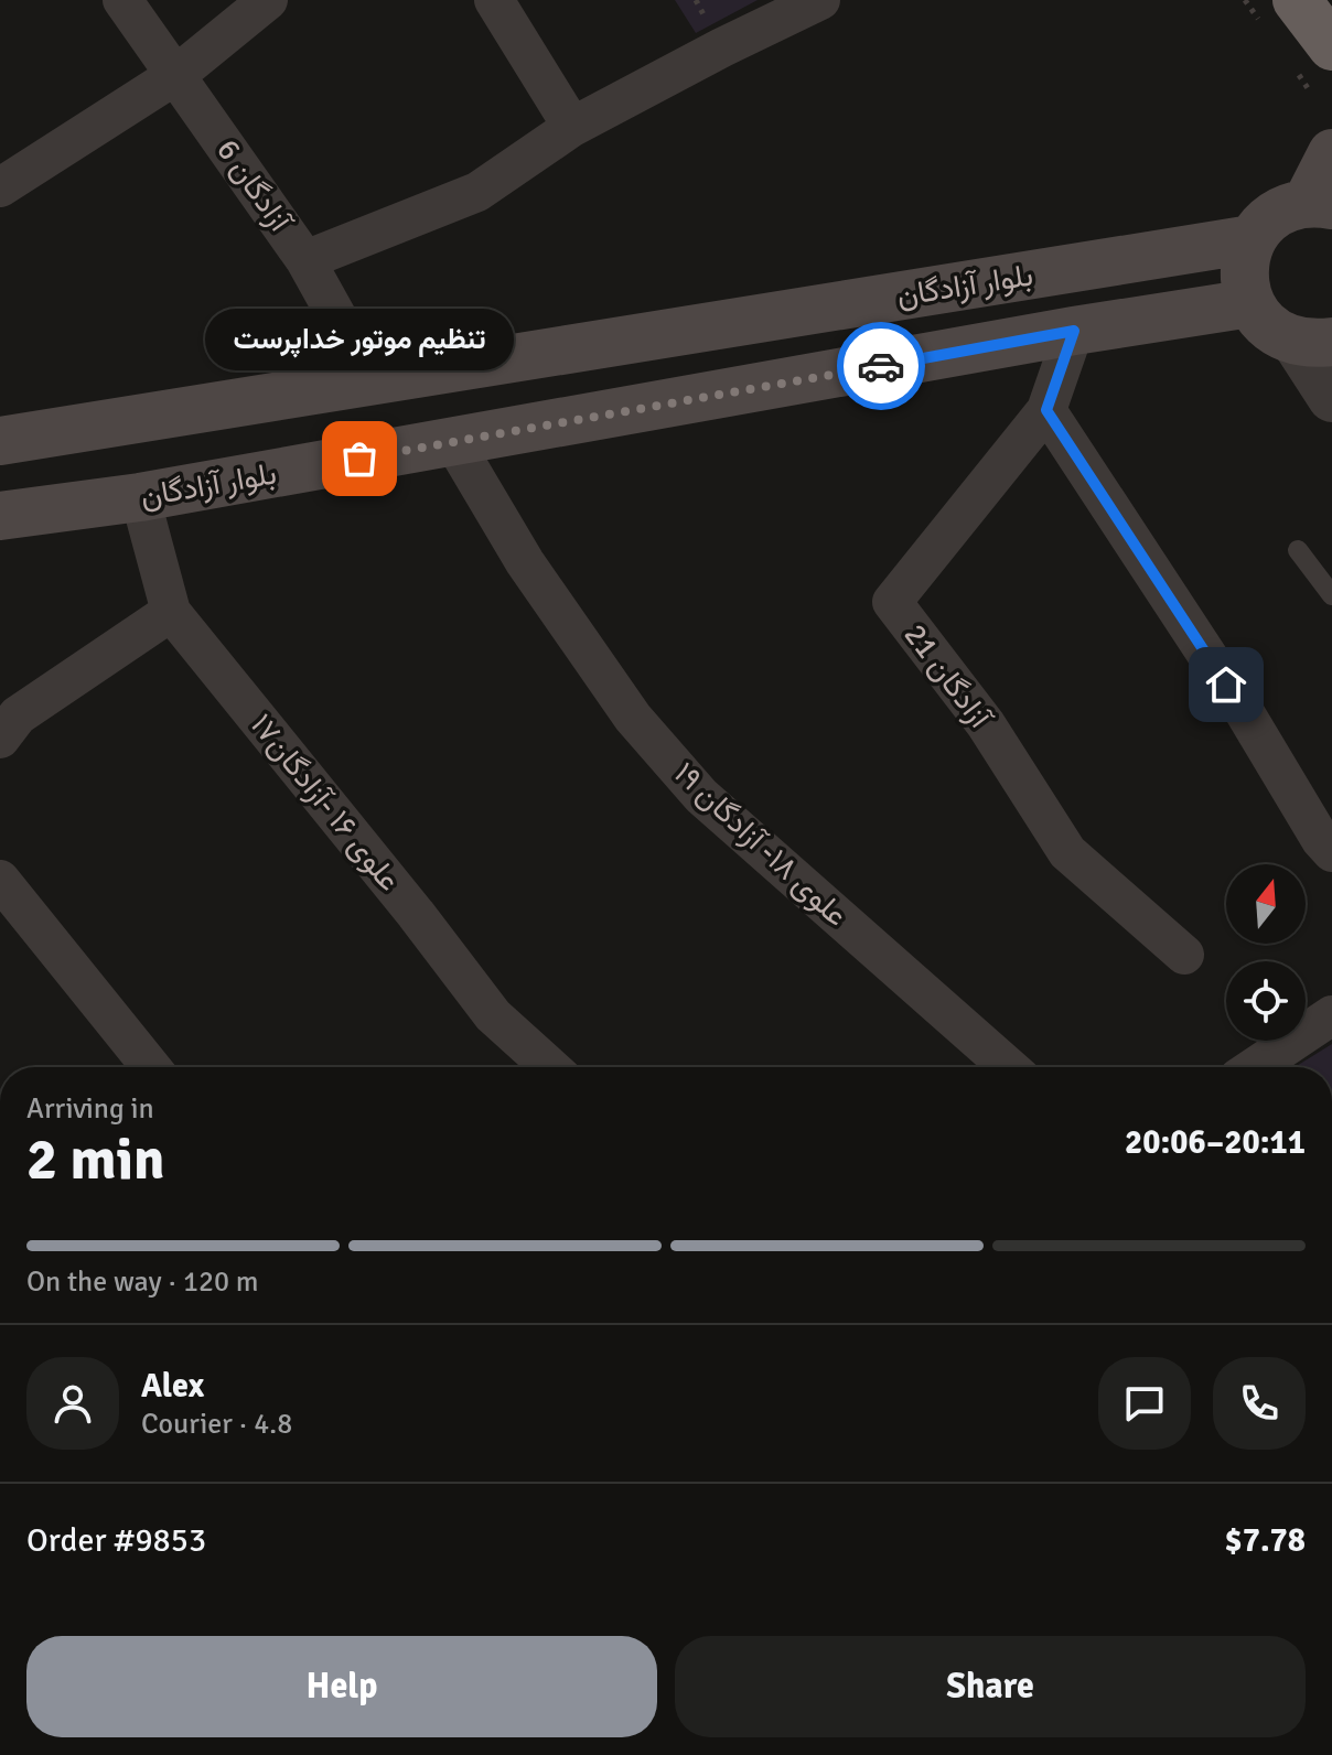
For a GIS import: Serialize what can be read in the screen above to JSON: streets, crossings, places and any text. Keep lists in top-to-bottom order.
{
  "streets": {
    "main road": ["بلوار آزادگان"],
    "street": [
      "آزادگان 6",
      "آزادگان 21",
      "علوی ۱۶ -آزادگان۱۷",
      "علوی ۱٨- آزادگان ۱۹"
    ]
  },
  "crossings": [
    ["آزادگان 6", "بلوار آزادگان"],
    ["بلوار آزادگان", "آزادگان 21"],
    ["بلوار آزادگان", "علوی ۱۶ -آزادگان۱۷"],
    ["بلوار آزادگان", "علوی ۱٨- آزادگان ۱۹"]
  ],
  "places": ["تنظیم موتور خداپرست"],
  "north": "top",
  "page": {
    "bubble": "تنظیم موتور خداپرست",
    "heading": ["2 min", "Arriving in", "20:06–20:11"],
    "panel": [
      "Alex",
      "Courier · 4.8",
      "Order #9853",
      "$7.78"
    ],
    "bar": "On the way · 120 m",
    "buttons": ["Help", "Share"]
  }
}
